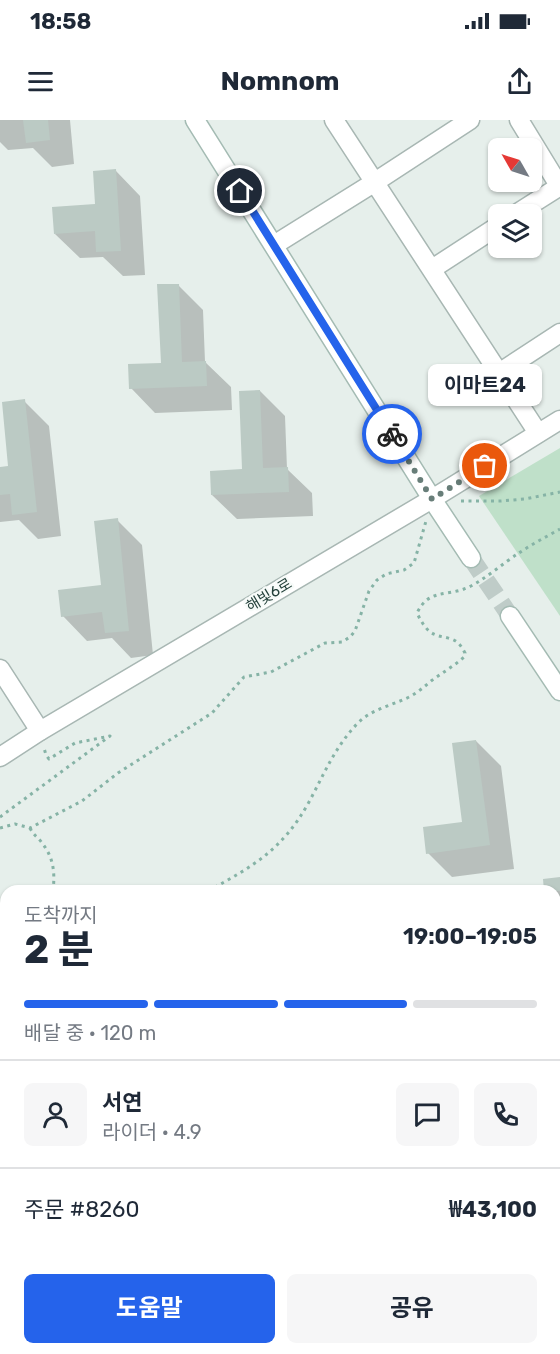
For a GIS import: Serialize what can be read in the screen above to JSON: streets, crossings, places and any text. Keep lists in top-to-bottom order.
{
  "streets": {
    "street": ["해빛6로"]
  },
  "places": ["이마트24"],
  "north": "top left",
  "page": {
    "status": "18:58",
    "header": "Nomnom",
    "bubble": "이마트24",
    "heading": ["2 분", "도착까지", "19:00–19:05"],
    "panel": [
      "서연",
      "라이더 · 4.9",
      "주문 #8260",
      "₩43,100"
    ],
    "bar": "배달 중 · 120 m",
    "buttons": ["도움말", "공유"]
  }
}
